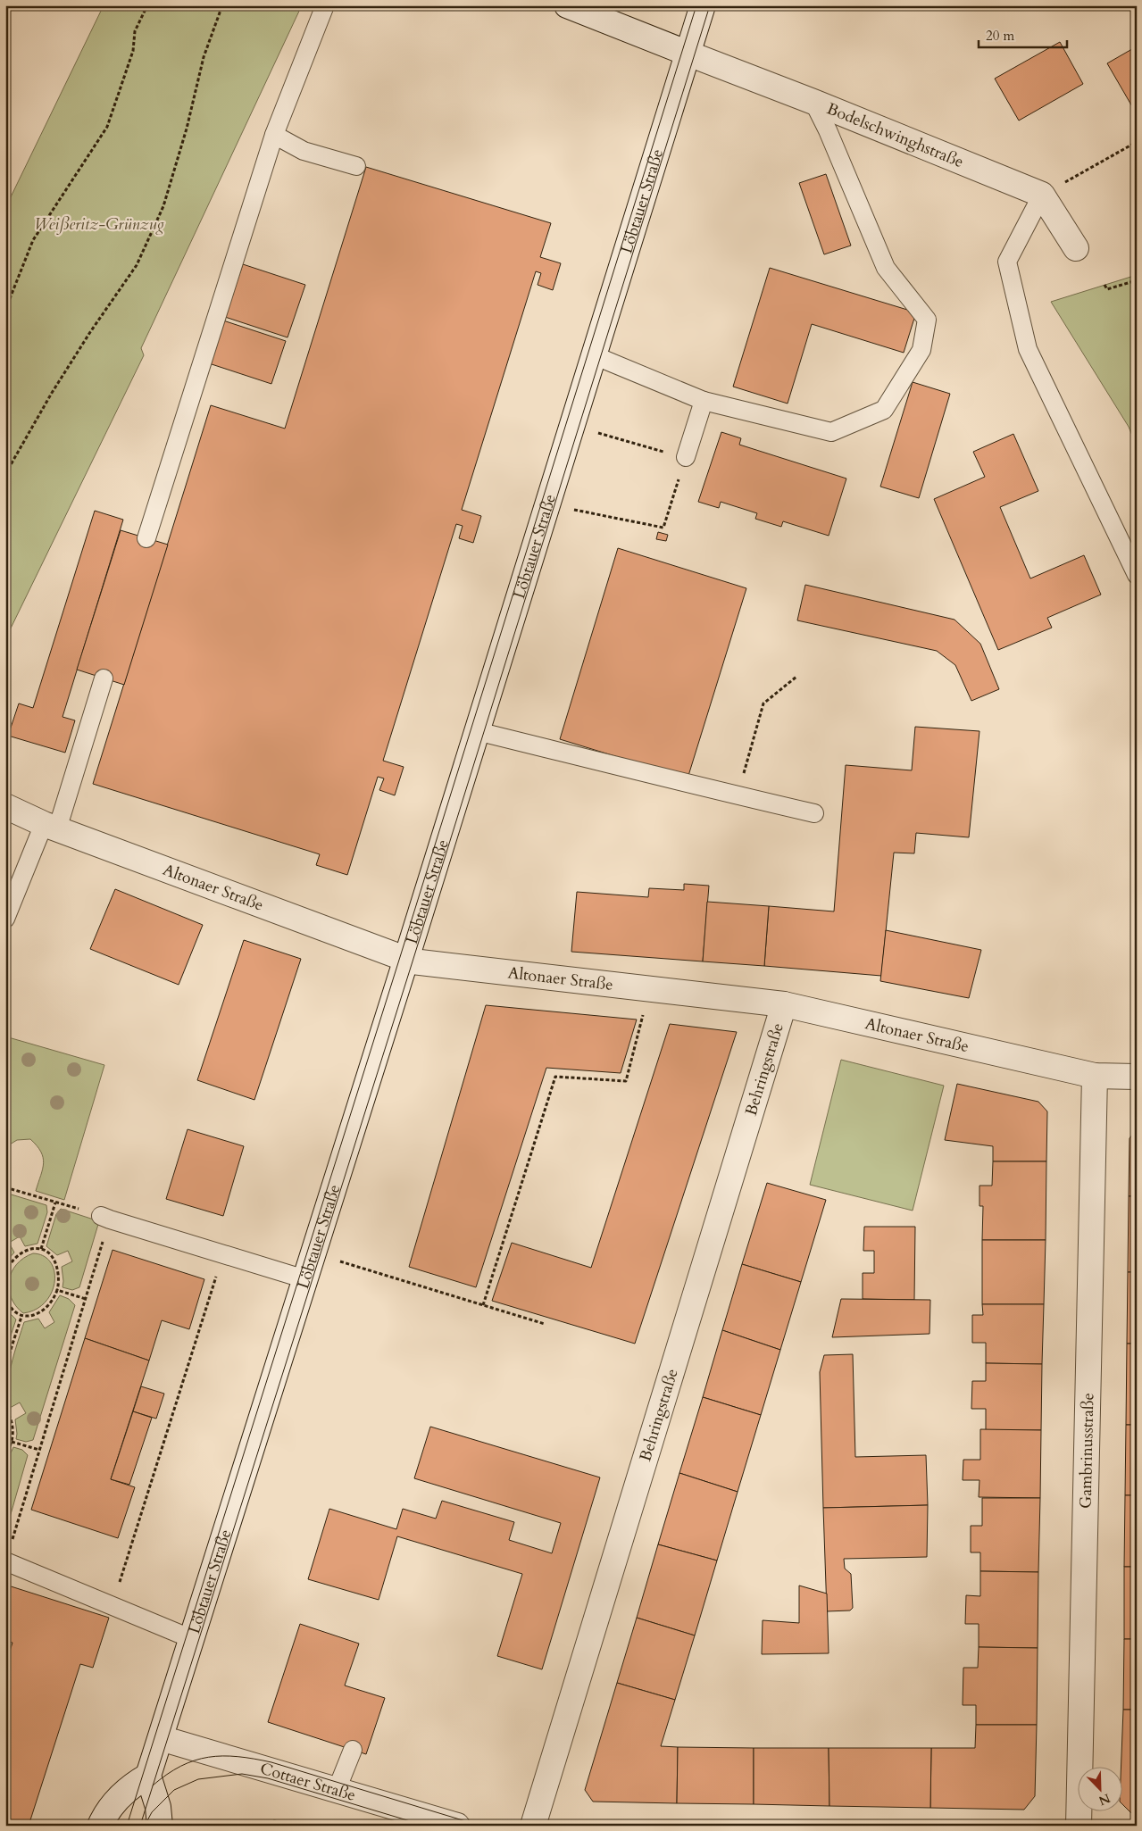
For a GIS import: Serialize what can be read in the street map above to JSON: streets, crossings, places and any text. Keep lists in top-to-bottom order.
{
  "streets": {
    "street": [
      "Bodelschwinghstraße",
      "Löbtauer Straße",
      "Altonaer Straße",
      "Behringstraße",
      "Gambrinusstraße",
      "Cottaer Straße"
    ]
  },
  "crossings": [
    ["Bodelschwinghstraße", "Löbtauer Straße"],
    ["Löbtauer Straße", "Altonaer Straße"],
    ["Löbtauer Straße", "Cottaer Straße"],
    ["Altonaer Straße", "Behringstraße"],
    ["Altonaer Straße", "Gambrinusstraße"]
  ],
  "parks": ["Weißeritz-Grünzug"],
  "scale_bar": "20 m",
  "north": "bottom right"
}
